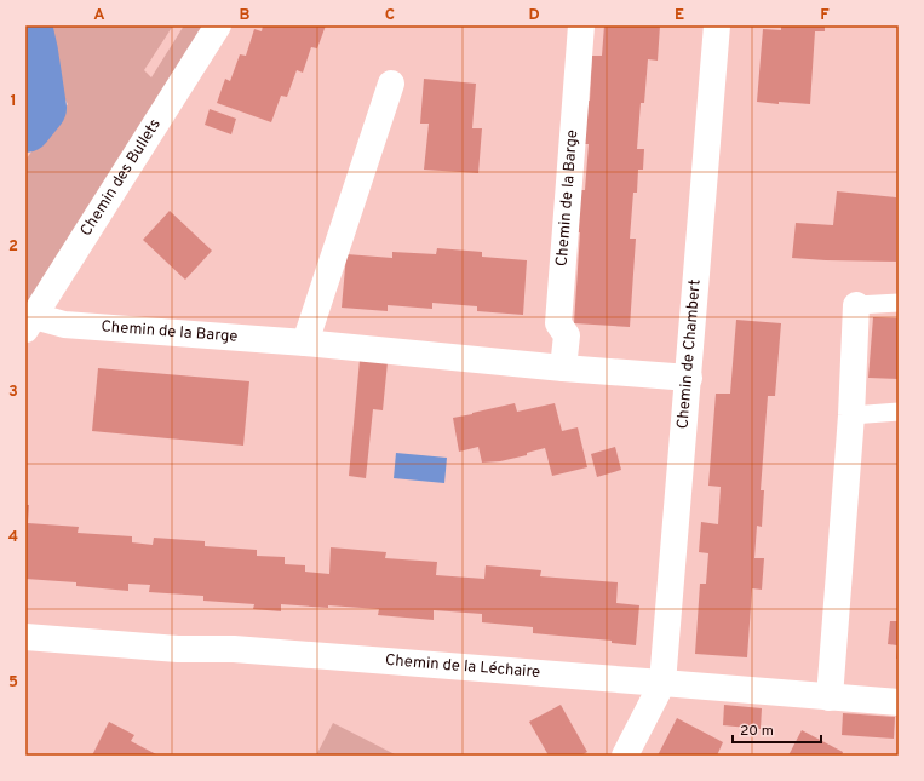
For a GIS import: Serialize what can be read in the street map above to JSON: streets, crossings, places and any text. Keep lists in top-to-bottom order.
{
  "streets": {
    "street": [
      "Chemin des Bullets",
      "Chemin de la Barge",
      "Chemin de Chambert",
      "Chemin de la Léchaire"
    ]
  },
  "crossings": [
    ["Chemin des Bullets", "Chemin de la Barge"],
    ["Chemin de la Barge", "Chemin de Chambert"],
    ["Chemin de Chambert", "Chemin de la Léchaire"]
  ],
  "scale_bar": "20 m",
  "grid": {
    "columns": [
      "A",
      "B",
      "C",
      "D",
      "E",
      "F"
    ],
    "rows": [
      "1",
      "2",
      "3",
      "4",
      "5"
    ]
  }
}
